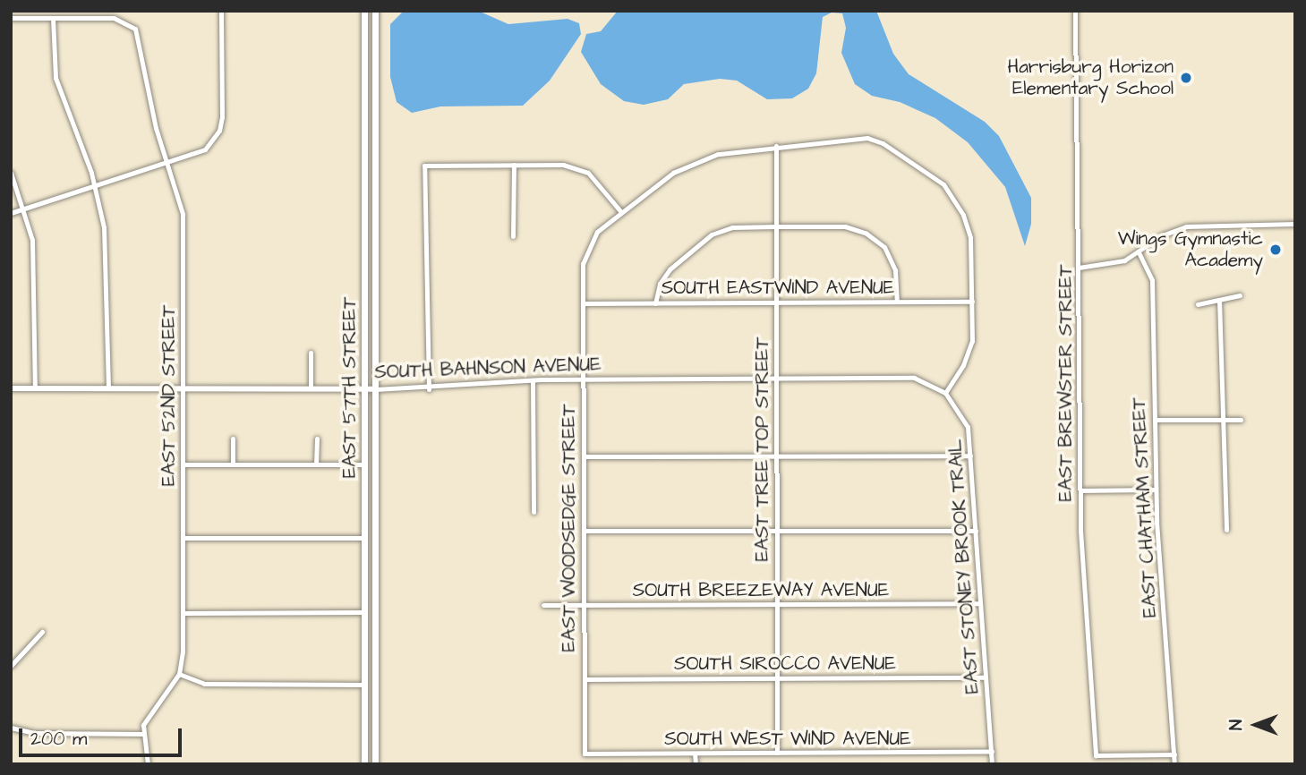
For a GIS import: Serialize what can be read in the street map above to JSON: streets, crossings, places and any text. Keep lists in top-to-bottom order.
{
  "streets": {
    "main road": ["EAST 57TH STREET"],
    "street": [
      "SOUTH EASTWIND AVENUE",
      "SOUTH BAHNSON AVENUE",
      "EAST BREWSTER STREET",
      "EAST 52ND STREET",
      "EAST TREE TOP STREET",
      "EAST CHATHAM STREET",
      "EAST WOODSEDGE STREET",
      "EAST STONEY BROOK TRAIL",
      "SOUTH BREEZEWAY AVENUE",
      "SOUTH SIROCCO AVENUE",
      "SOUTH WEST WIND AVENUE"
    ]
  },
  "crossings": [
    ["SOUTH EASTWIND AVENUE", "EAST TREE TOP STREET"],
    ["SOUTH EASTWIND AVENUE", "EAST WOODSEDGE STREET"],
    ["SOUTH BAHNSON AVENUE", "EAST 57TH STREET"],
    ["SOUTH BAHNSON AVENUE", "EAST 52ND STREET"],
    ["SOUTH BAHNSON AVENUE", "EAST TREE TOP STREET"],
    ["SOUTH BAHNSON AVENUE", "EAST WOODSEDGE STREET"],
    ["SOUTH BAHNSON AVENUE", "EAST STONEY BROOK TRAIL"],
    ["EAST BREWSTER STREET", "EAST CHATHAM STREET"],
    ["EAST TREE TOP STREET", "SOUTH BREEZEWAY AVENUE"],
    ["EAST TREE TOP STREET", "SOUTH SIROCCO AVENUE"],
    ["EAST TREE TOP STREET", "SOUTH WEST WIND AVENUE"],
    ["EAST WOODSEDGE STREET", "SOUTH BREEZEWAY AVENUE"],
    ["EAST WOODSEDGE STREET", "SOUTH SIROCCO AVENUE"],
    ["EAST WOODSEDGE STREET", "SOUTH WEST WIND AVENUE"],
    ["EAST STONEY BROOK TRAIL", "SOUTH BREEZEWAY AVENUE"],
    ["EAST STONEY BROOK TRAIL", "SOUTH SIROCCO AVENUE"],
    ["EAST STONEY BROOK TRAIL", "SOUTH WEST WIND AVENUE"]
  ],
  "places": ["Harrisburg Horizon Elementary School", "Wings Gymnastic Academy"],
  "scale_bar": "200 m",
  "north": "left"
}
